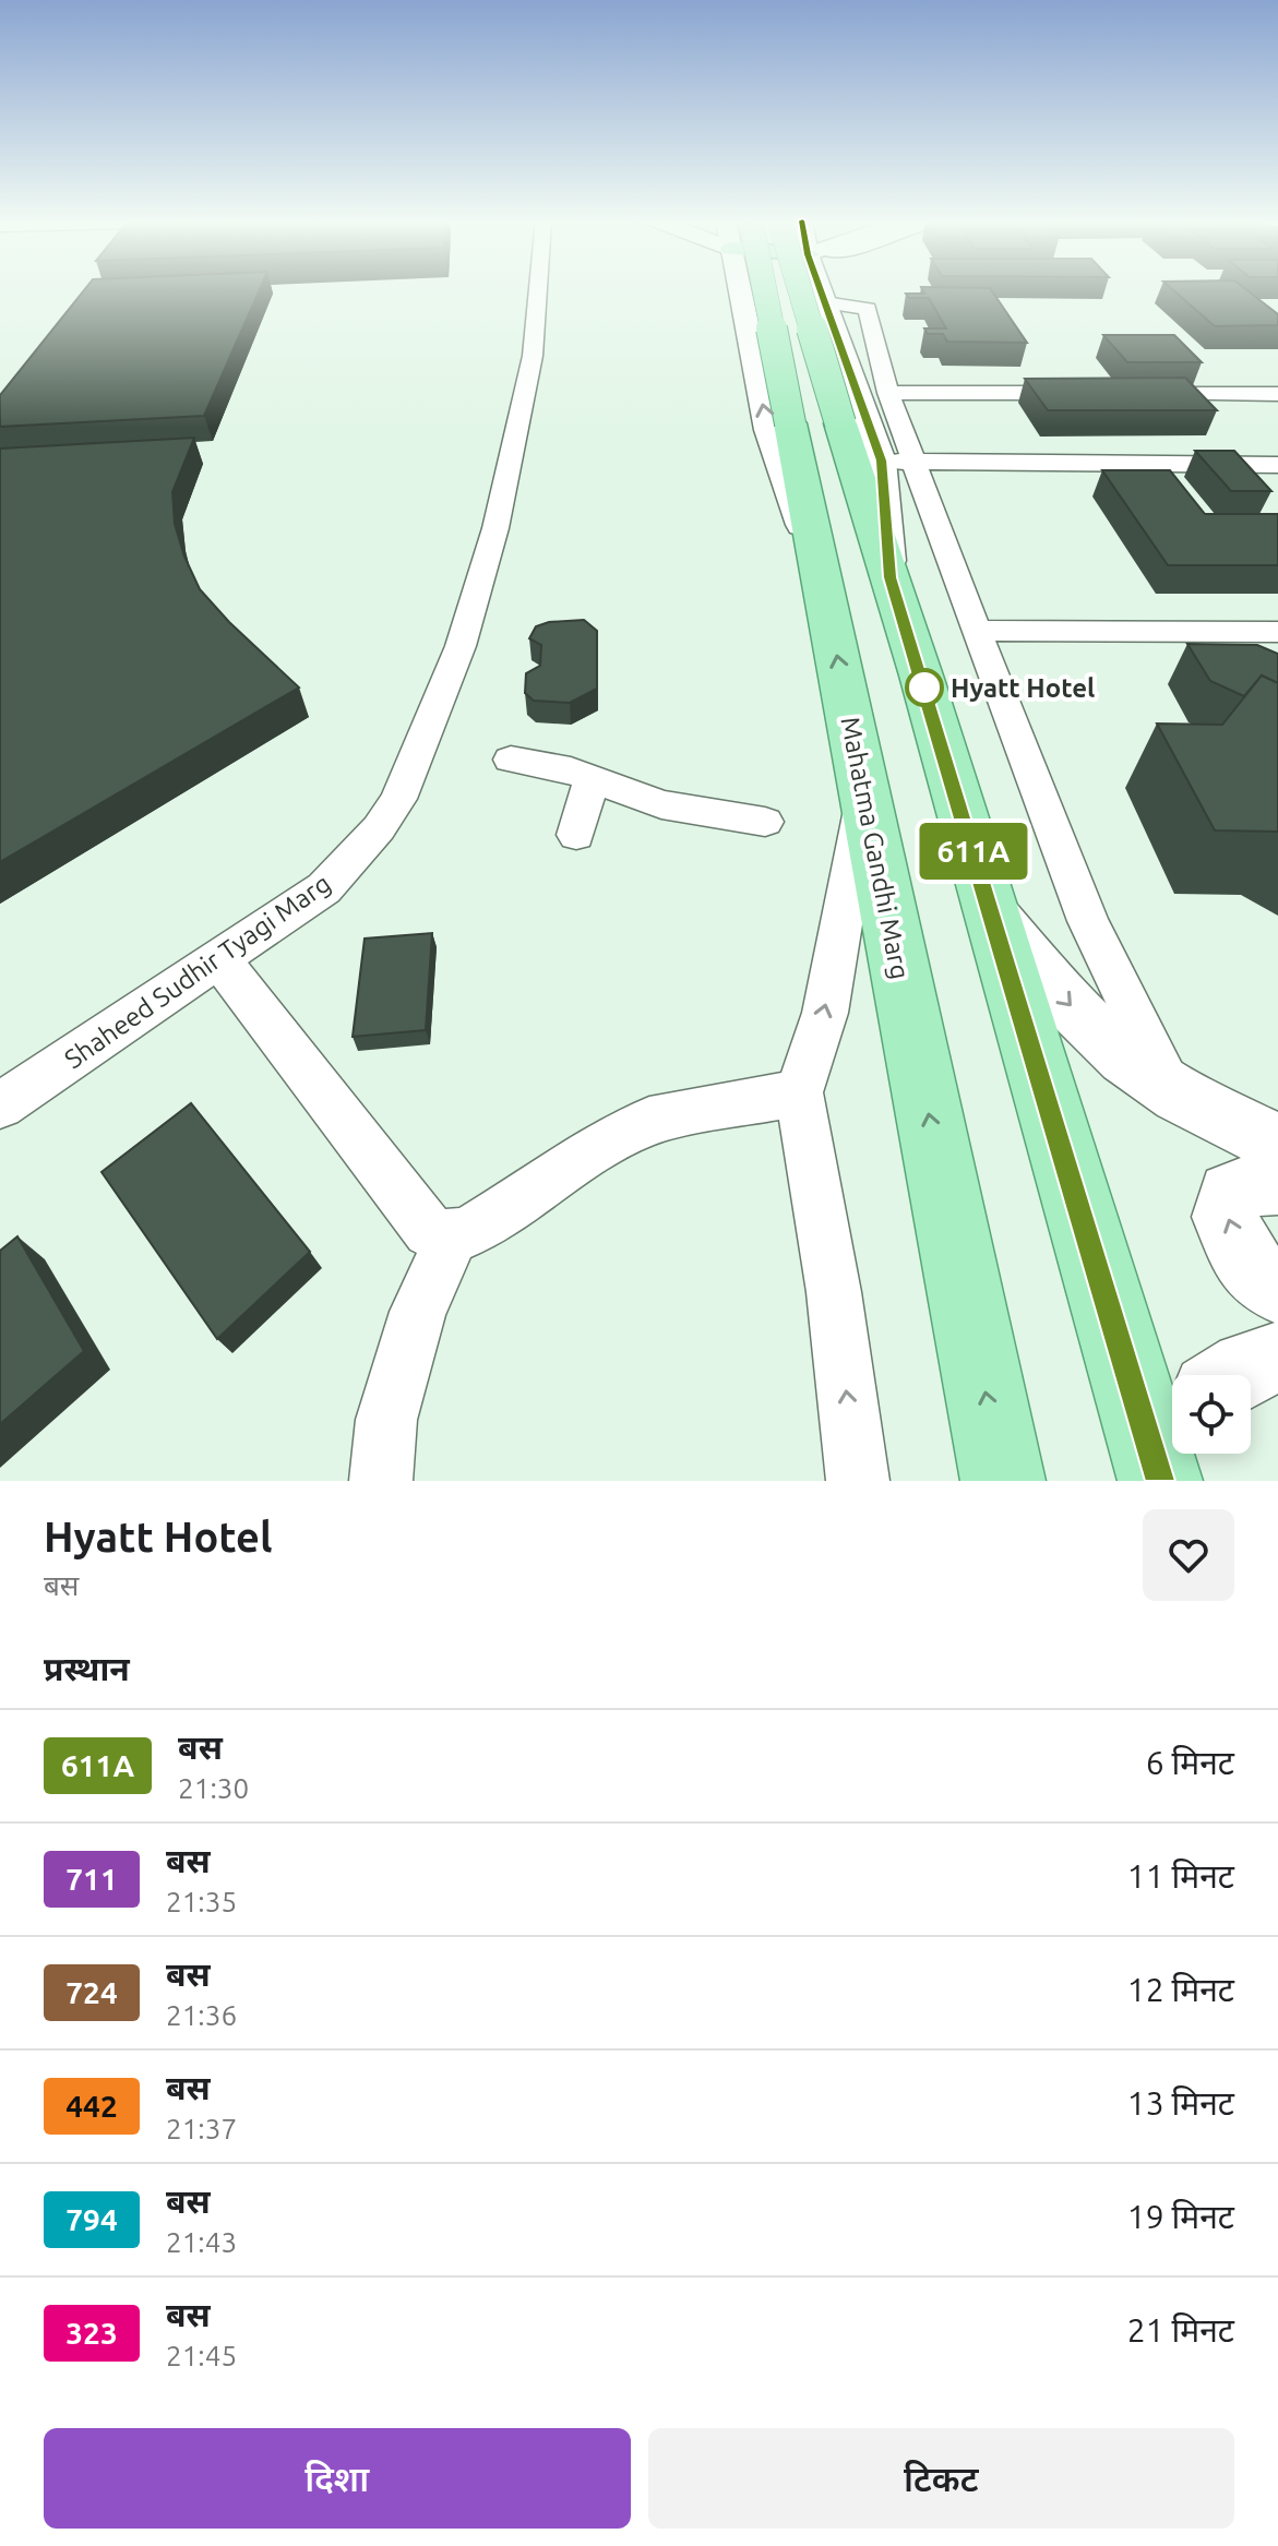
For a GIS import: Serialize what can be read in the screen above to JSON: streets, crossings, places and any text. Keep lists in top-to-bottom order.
{
  "streets": {
    "main road": ["Mahatma Gandhi Marg"],
    "street": ["Shaheed Sudhir Tyagi Marg"]
  },
  "places": ["Hyatt Hotel"],
  "lines": ["bus line 611A"],
  "page": {
    "on_map": "611A",
    "heading": [
      ["Hyatt Hotel", "बस"],
      "प्रस्थान"
    ],
    "list": [
      {
        "mark": "611A",
        "name": "बस",
        "note": "21:30",
        "value": "6 मिनट"
      },
      {
        "mark": "711",
        "name": "बस",
        "note": "21:35",
        "value": "11 मिनट"
      },
      {
        "mark": "724",
        "name": "बस",
        "note": "21:36",
        "value": "12 मिनट"
      },
      {
        "mark": "442",
        "name": "बस",
        "note": "21:37",
        "value": "13 मिनट"
      },
      {
        "mark": "794",
        "name": "बस",
        "note": "21:43",
        "value": "19 मिनट"
      },
      {
        "mark": "323",
        "name": "बस",
        "note": "21:45",
        "value": "21 मिनट"
      }
    ],
    "buttons": ["दिशा", "टिकट"]
  }
}
